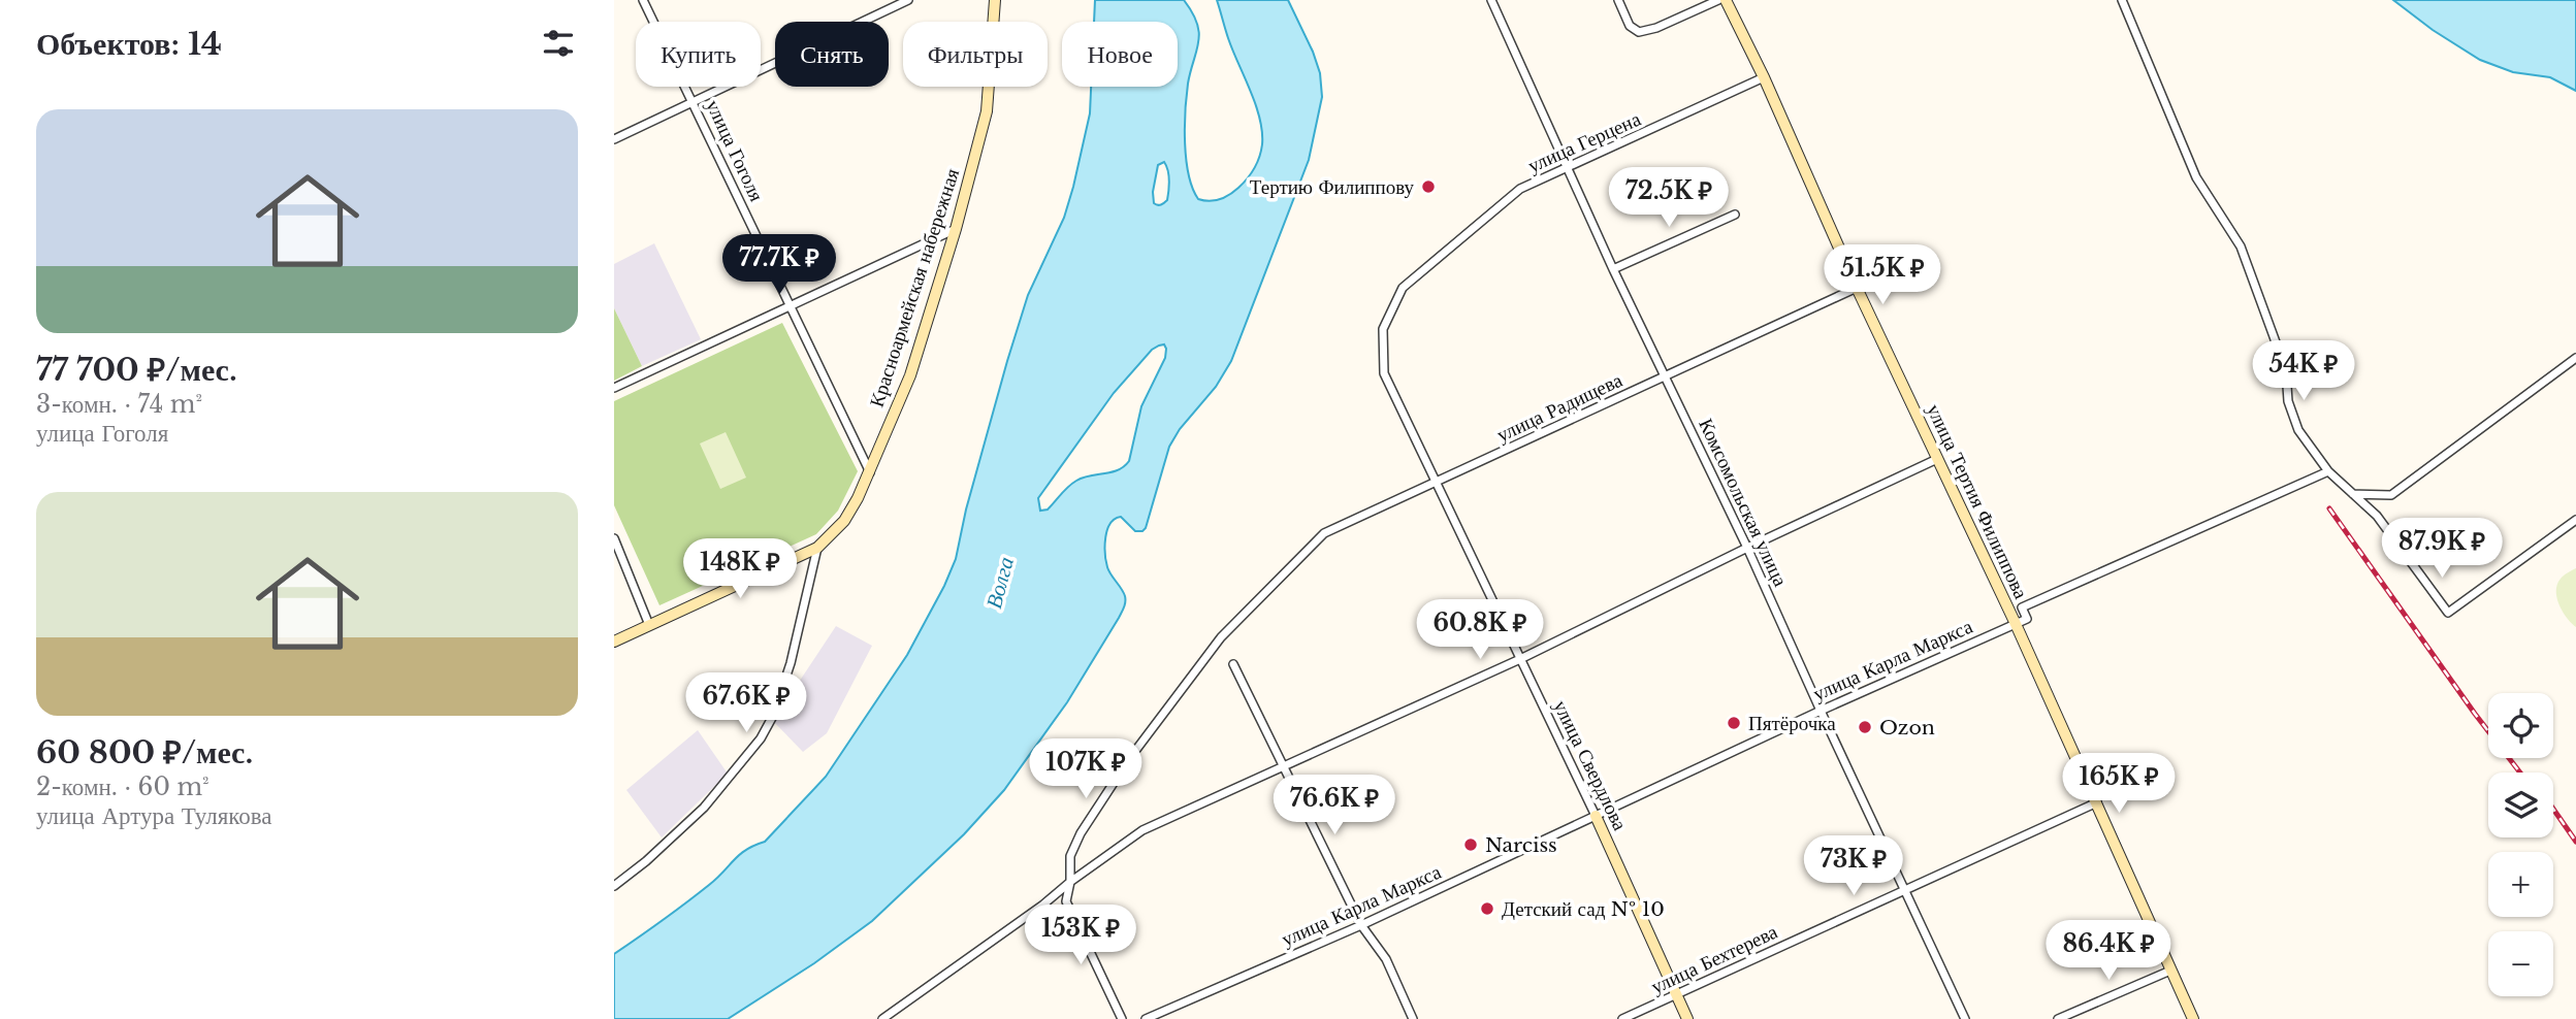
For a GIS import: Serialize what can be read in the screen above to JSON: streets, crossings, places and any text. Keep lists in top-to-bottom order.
{
  "streets": {
    "street": [
      "улица Герцена",
      "улица Гоголя",
      "Красноармейская набережная",
      "улица Радищева",
      "улица Тертия Филиппова",
      "Комсомольская улица",
      "улица Карла Маркса",
      "улица Свердлова",
      "улица Бехтерева"
    ]
  },
  "crossings": [
    ["улица Герцена", "улица Тертия Филиппова"],
    ["улица Герцена", "Комсомольская улица"],
    ["улица Герцена", "улица Свердлова"],
    ["улица Гоголя", "Красноармейская набережная"],
    ["улица Радищева", "улица Тертия Филиппова"],
    ["улица Радищева", "Комсомольская улица"],
    ["улица Радищева", "улица Свердлова"],
    ["улица Тертия Филиппова", "улица Карла Маркса"],
    ["улица Тертия Филиппова", "улица Бехтерева"],
    ["Комсомольская улица", "улица Карла Маркса"],
    ["Комсомольская улица", "улица Бехтерева"],
    ["улица Карла Маркса", "улица Свердлова"],
    ["улица Свердлова", "улица Бехтерева"]
  ],
  "water": ["Волга"],
  "places": [
    "Тертию Филиппову",
    "Пятёрочка",
    "Ozon",
    "Narciss",
    "Детский сад № 10"
  ],
  "page": {
    "heading": "Объектов: 14",
    "chip": [
      "Купить",
      "Снять",
      "Фильтры",
      "Новое"
    ],
    "list": [
      {
        "name": "77 700 ₽/мес.",
        "note": "3-комн. · 74 m² · улица Гоголя"
      },
      {
        "name": "60 800 ₽/мес.",
        "note": "2-комн. · 60 m² · улица Артура Тулякова"
      }
    ],
    "price": [
      "72.5K ₽",
      "77.7K ₽",
      "51.5K ₽",
      "54K ₽",
      "87.9K ₽",
      "148K ₽",
      "60.8K ₽",
      "67.6K ₽",
      "107K ₽",
      "165K ₽",
      "76.6K ₽",
      "73K ₽",
      "153K ₽",
      "86.4K ₽"
    ],
    "map_buttons": ["+", "−"]
  }
}
